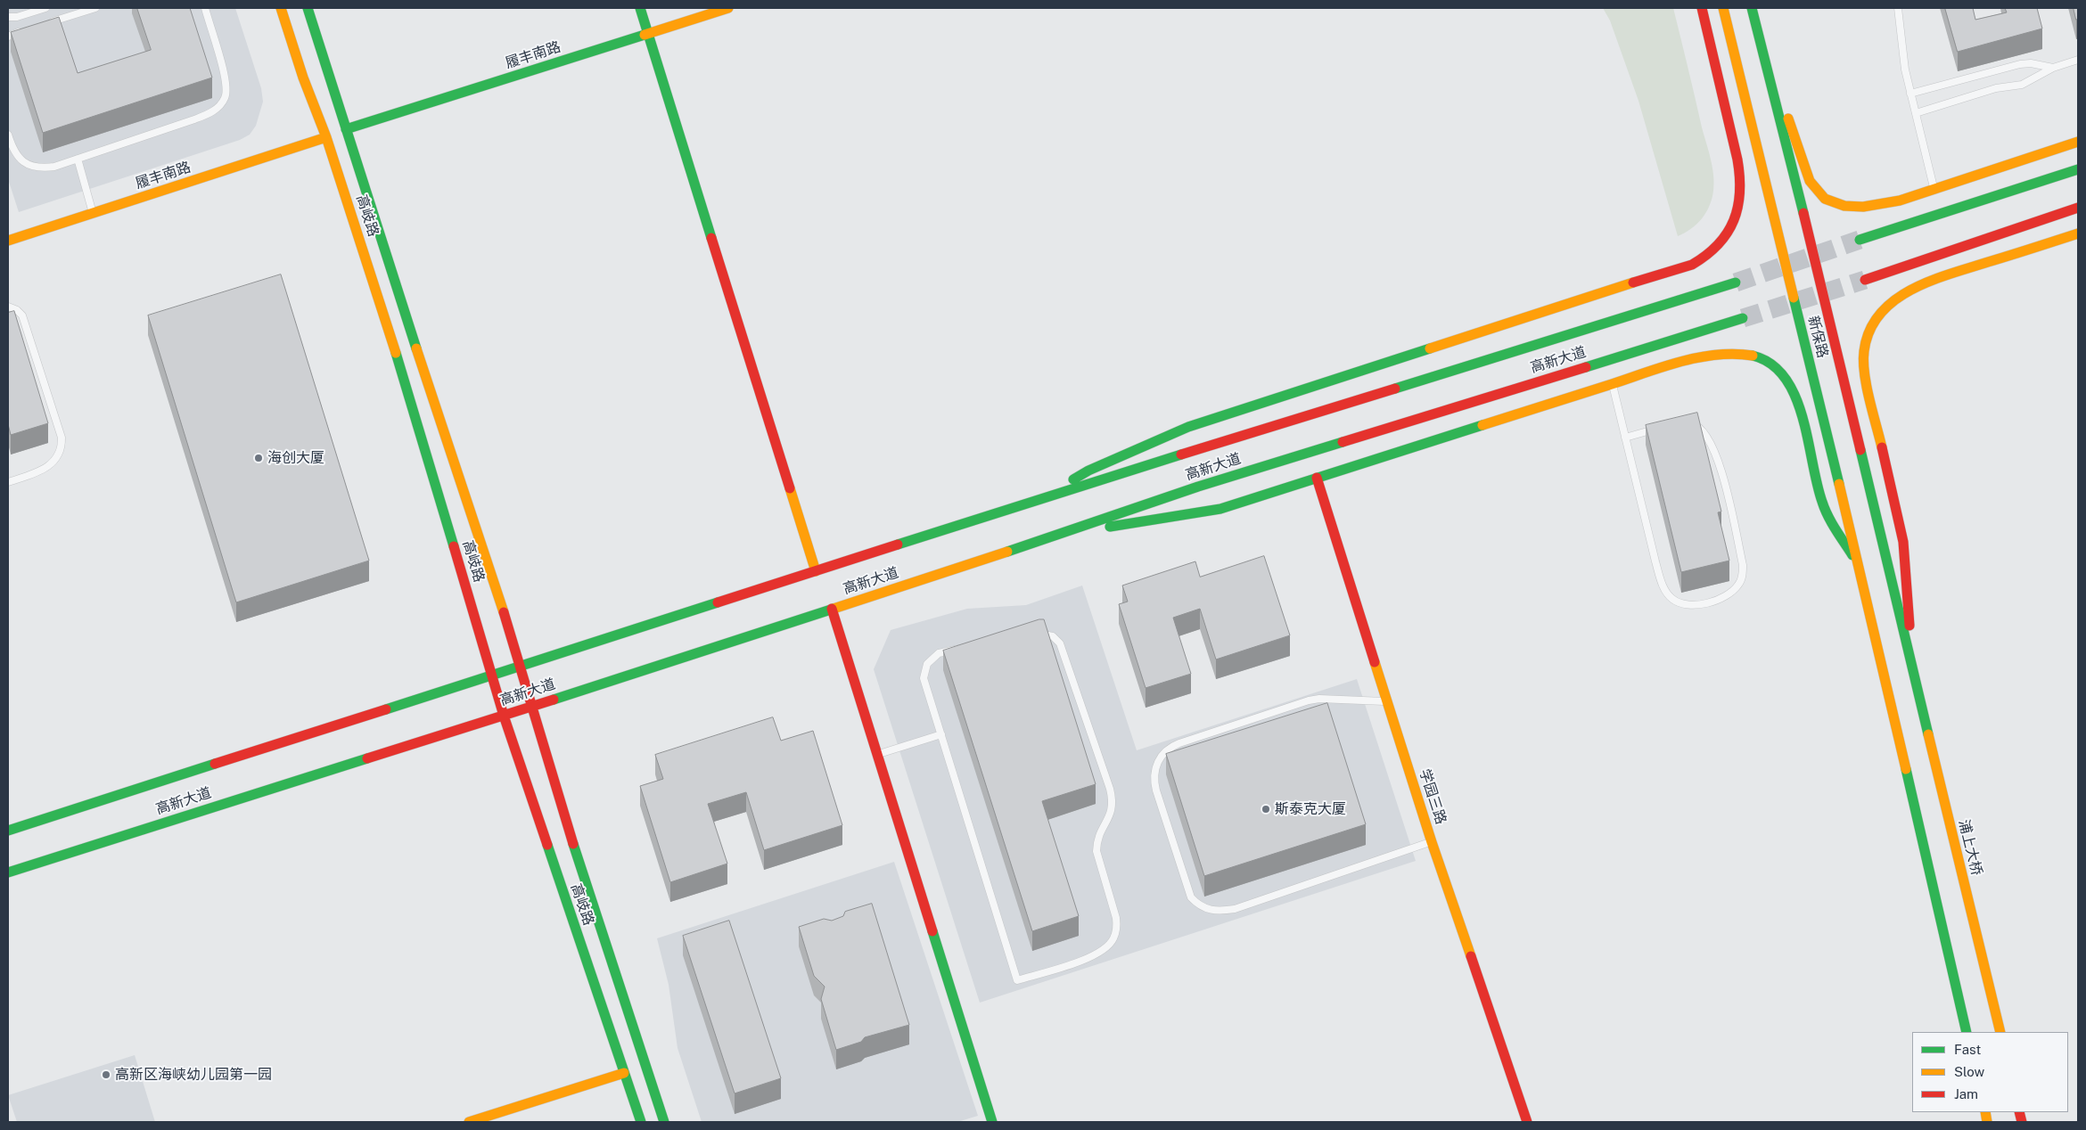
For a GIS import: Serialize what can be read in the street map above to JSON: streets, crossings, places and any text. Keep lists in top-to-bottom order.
{
  "streets": {
    "main road": [
      "履丰南路",
      "高岐路",
      "新保路",
      "高新大道",
      "学园三路",
      "浦上大桥"
    ]
  },
  "crossings": [
    ["履丰南路", "高岐路"],
    ["高岐路", "高新大道"],
    ["新保路", "浦上大桥"]
  ],
  "places": ["海创大厦", "斯泰克大厦", "高新区海峡幼儿园第一园"],
  "legend": ["Fast", "Slow", "Jam"]
}
